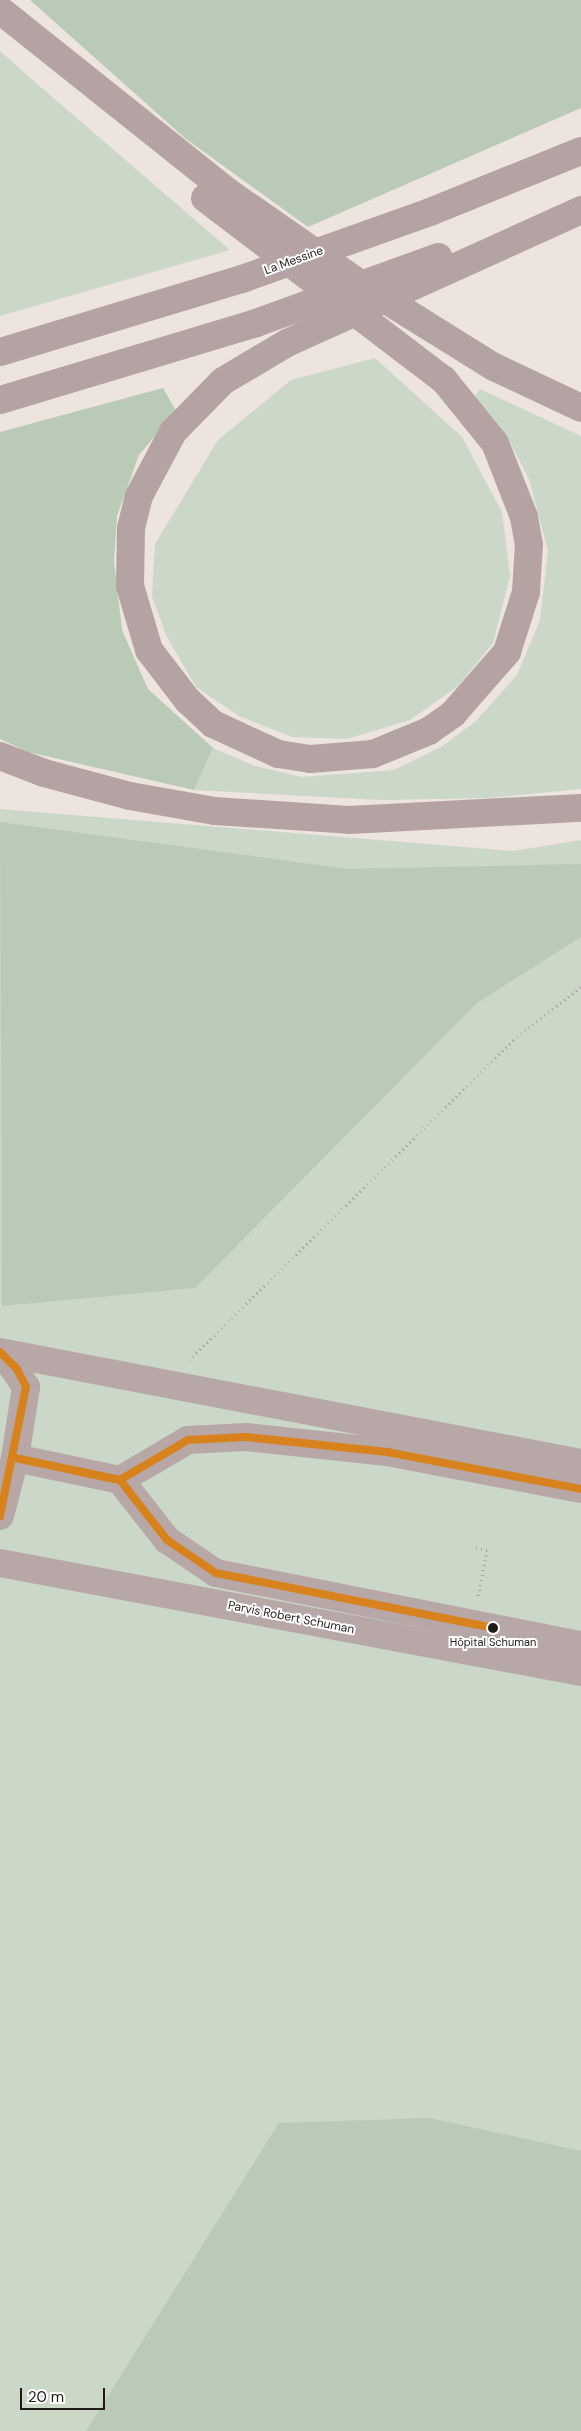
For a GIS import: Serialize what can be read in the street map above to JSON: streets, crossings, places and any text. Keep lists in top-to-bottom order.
{
  "streets": {
    "highway": ["La Messine"],
    "street": ["Parvis Robert Schuman"]
  },
  "places": ["Hôpital Schuman"],
  "scale_bar": "20 m"
}
